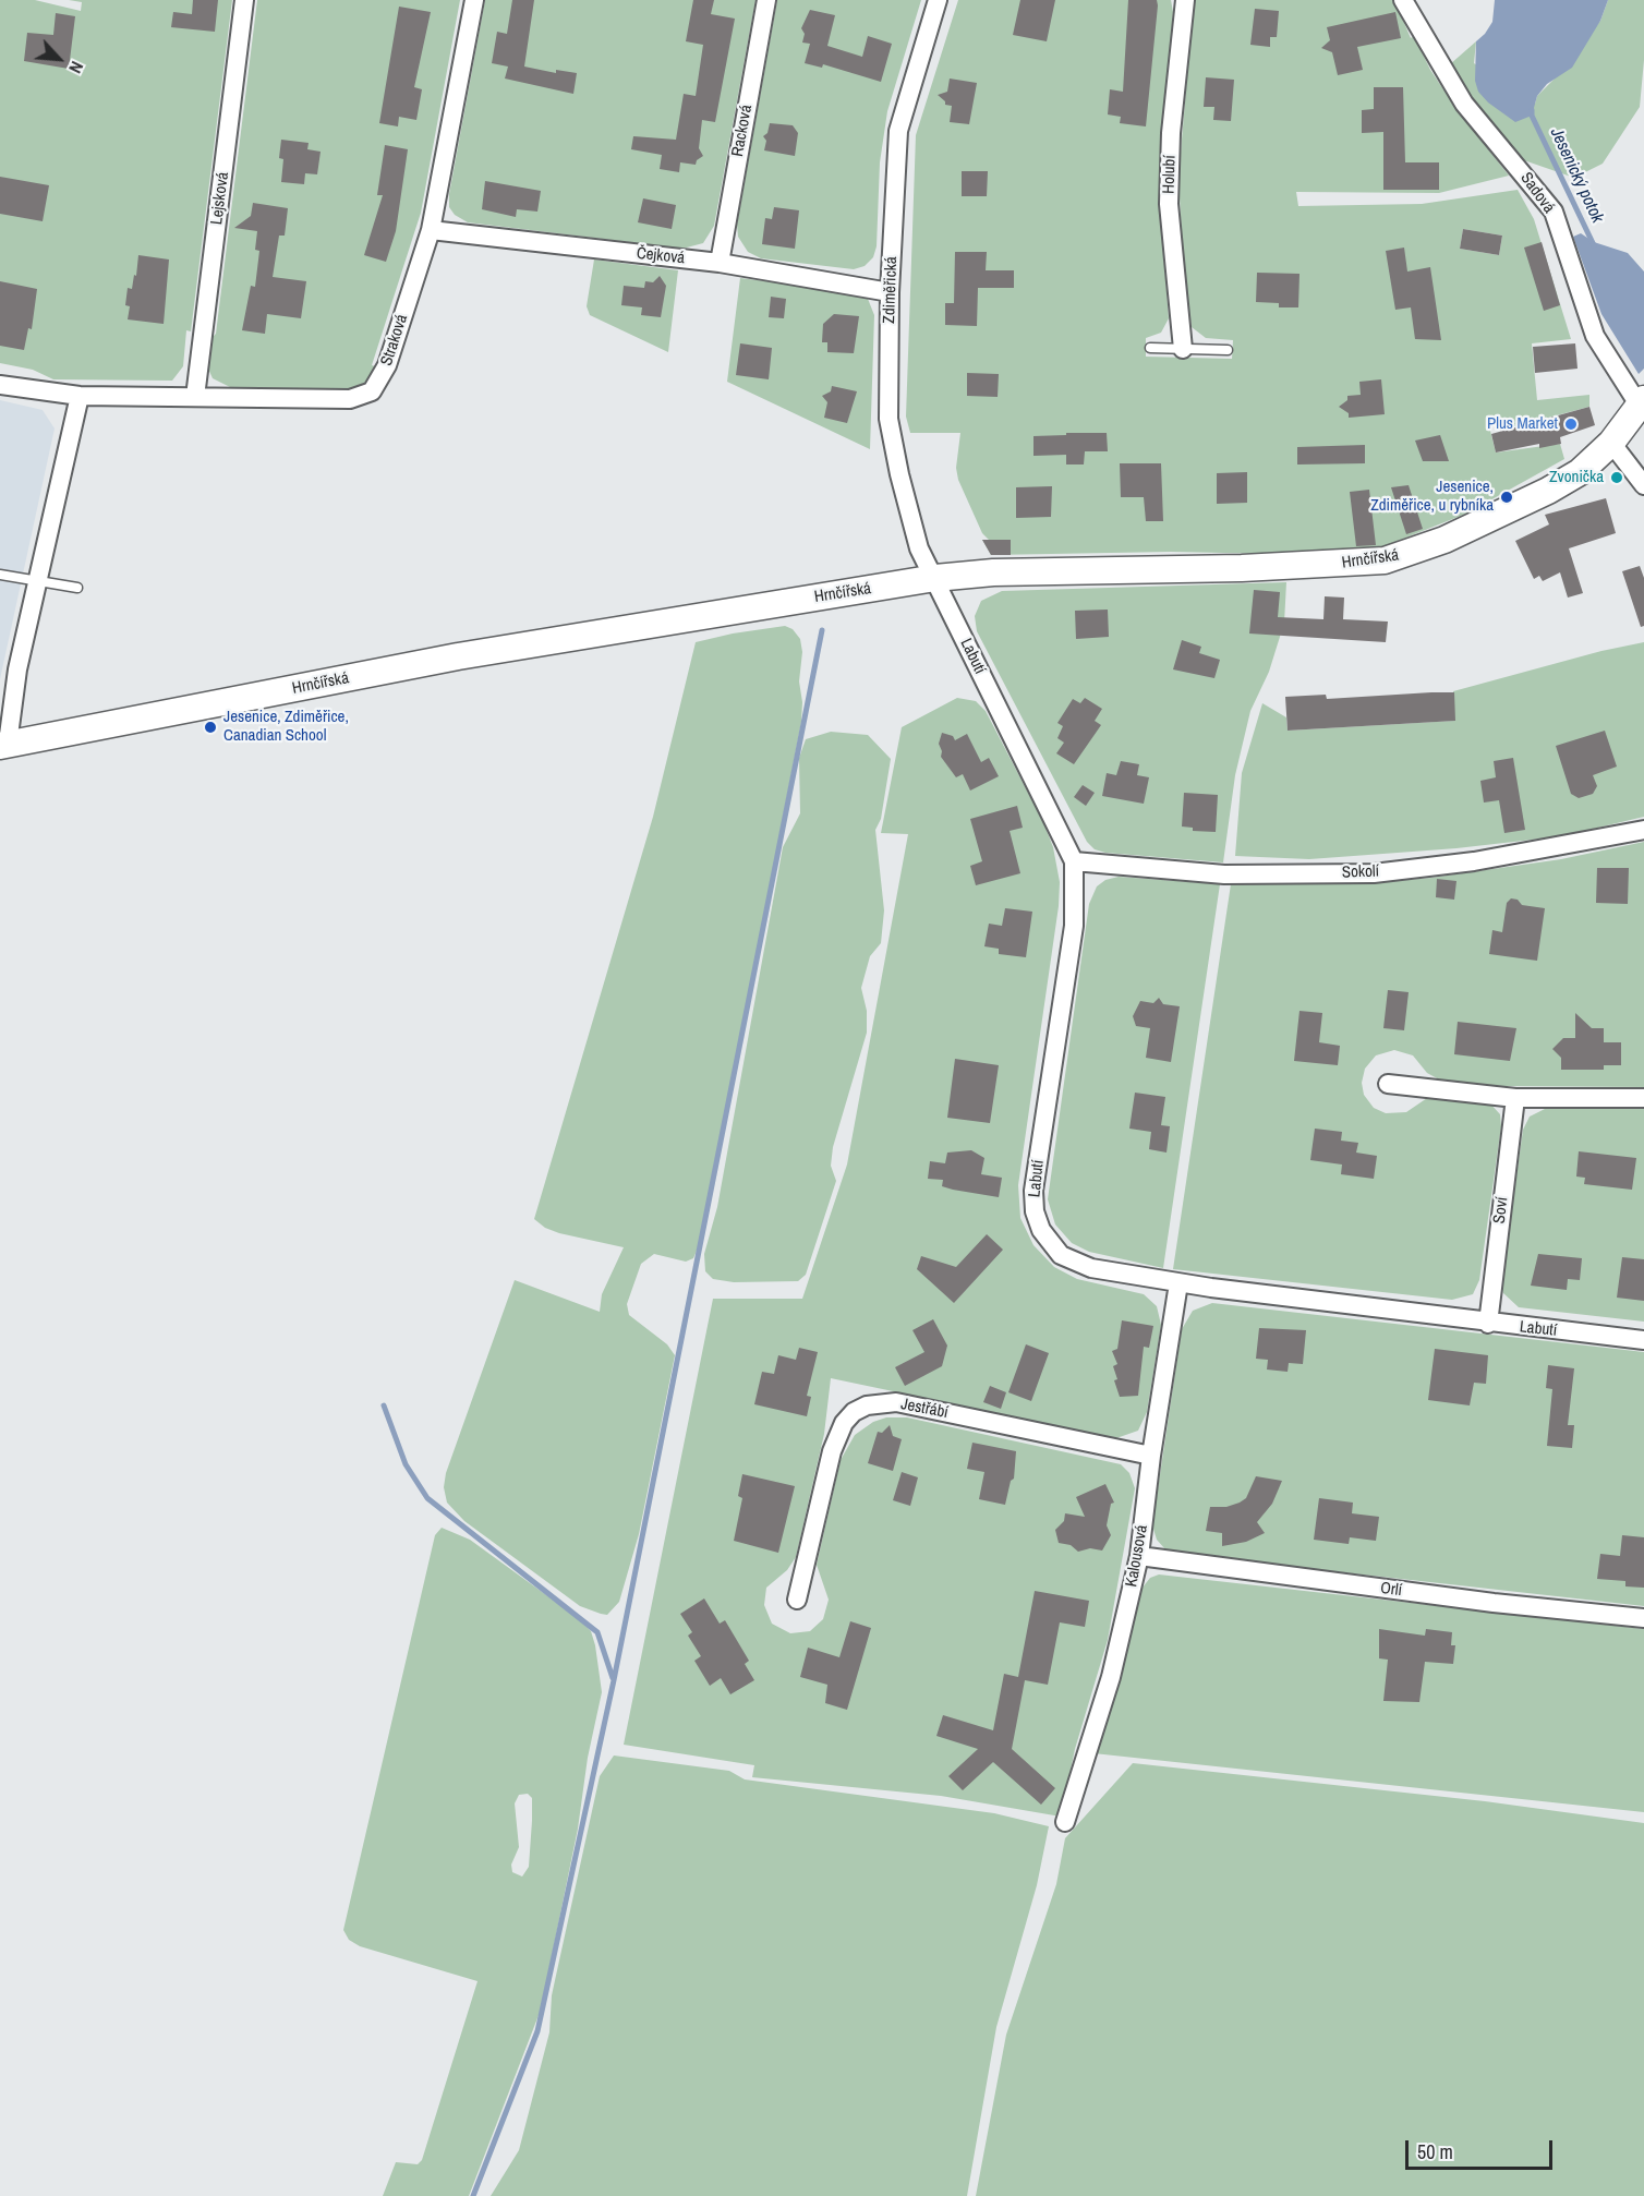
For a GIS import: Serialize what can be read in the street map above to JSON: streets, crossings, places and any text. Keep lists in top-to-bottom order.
{
  "streets": {
    "street": [
      "Racková",
      "Holubí",
      "Sadová",
      "Lejsková",
      "Čejková",
      "Zdiměřická",
      "Straková",
      "Hrnčířská",
      "Labutí",
      "Sokolí",
      "Soví",
      "Jestřábí",
      "Kalousová",
      "Orlí"
    ]
  },
  "crossings": [
    ["Racková", "Čejková"],
    ["Sadová", "Hrnčířská"],
    ["Lejsková", "Straková"],
    ["Čejková", "Zdiměřická"],
    ["Čejková", "Straková"],
    ["Zdiměřická", "Hrnčířská"],
    ["Zdiměřická", "Labutí"],
    ["Hrnčířská", "Labutí"],
    ["Labutí", "Sokolí"],
    ["Labutí", "Soví"],
    ["Labutí", "Kalousová"],
    ["Jestřábí", "Kalousová"],
    ["Kalousová", "Orlí"]
  ],
  "water": ["Jesenický potok"],
  "places": [
    "Plus Market",
    "Zvonička",
    "Jesenice, Zdiměřice, u rybníka",
    "Jesenice, Zdiměřice, Canadian School"
  ],
  "scale_bar": "50 m",
  "north": "bottom right"
}
